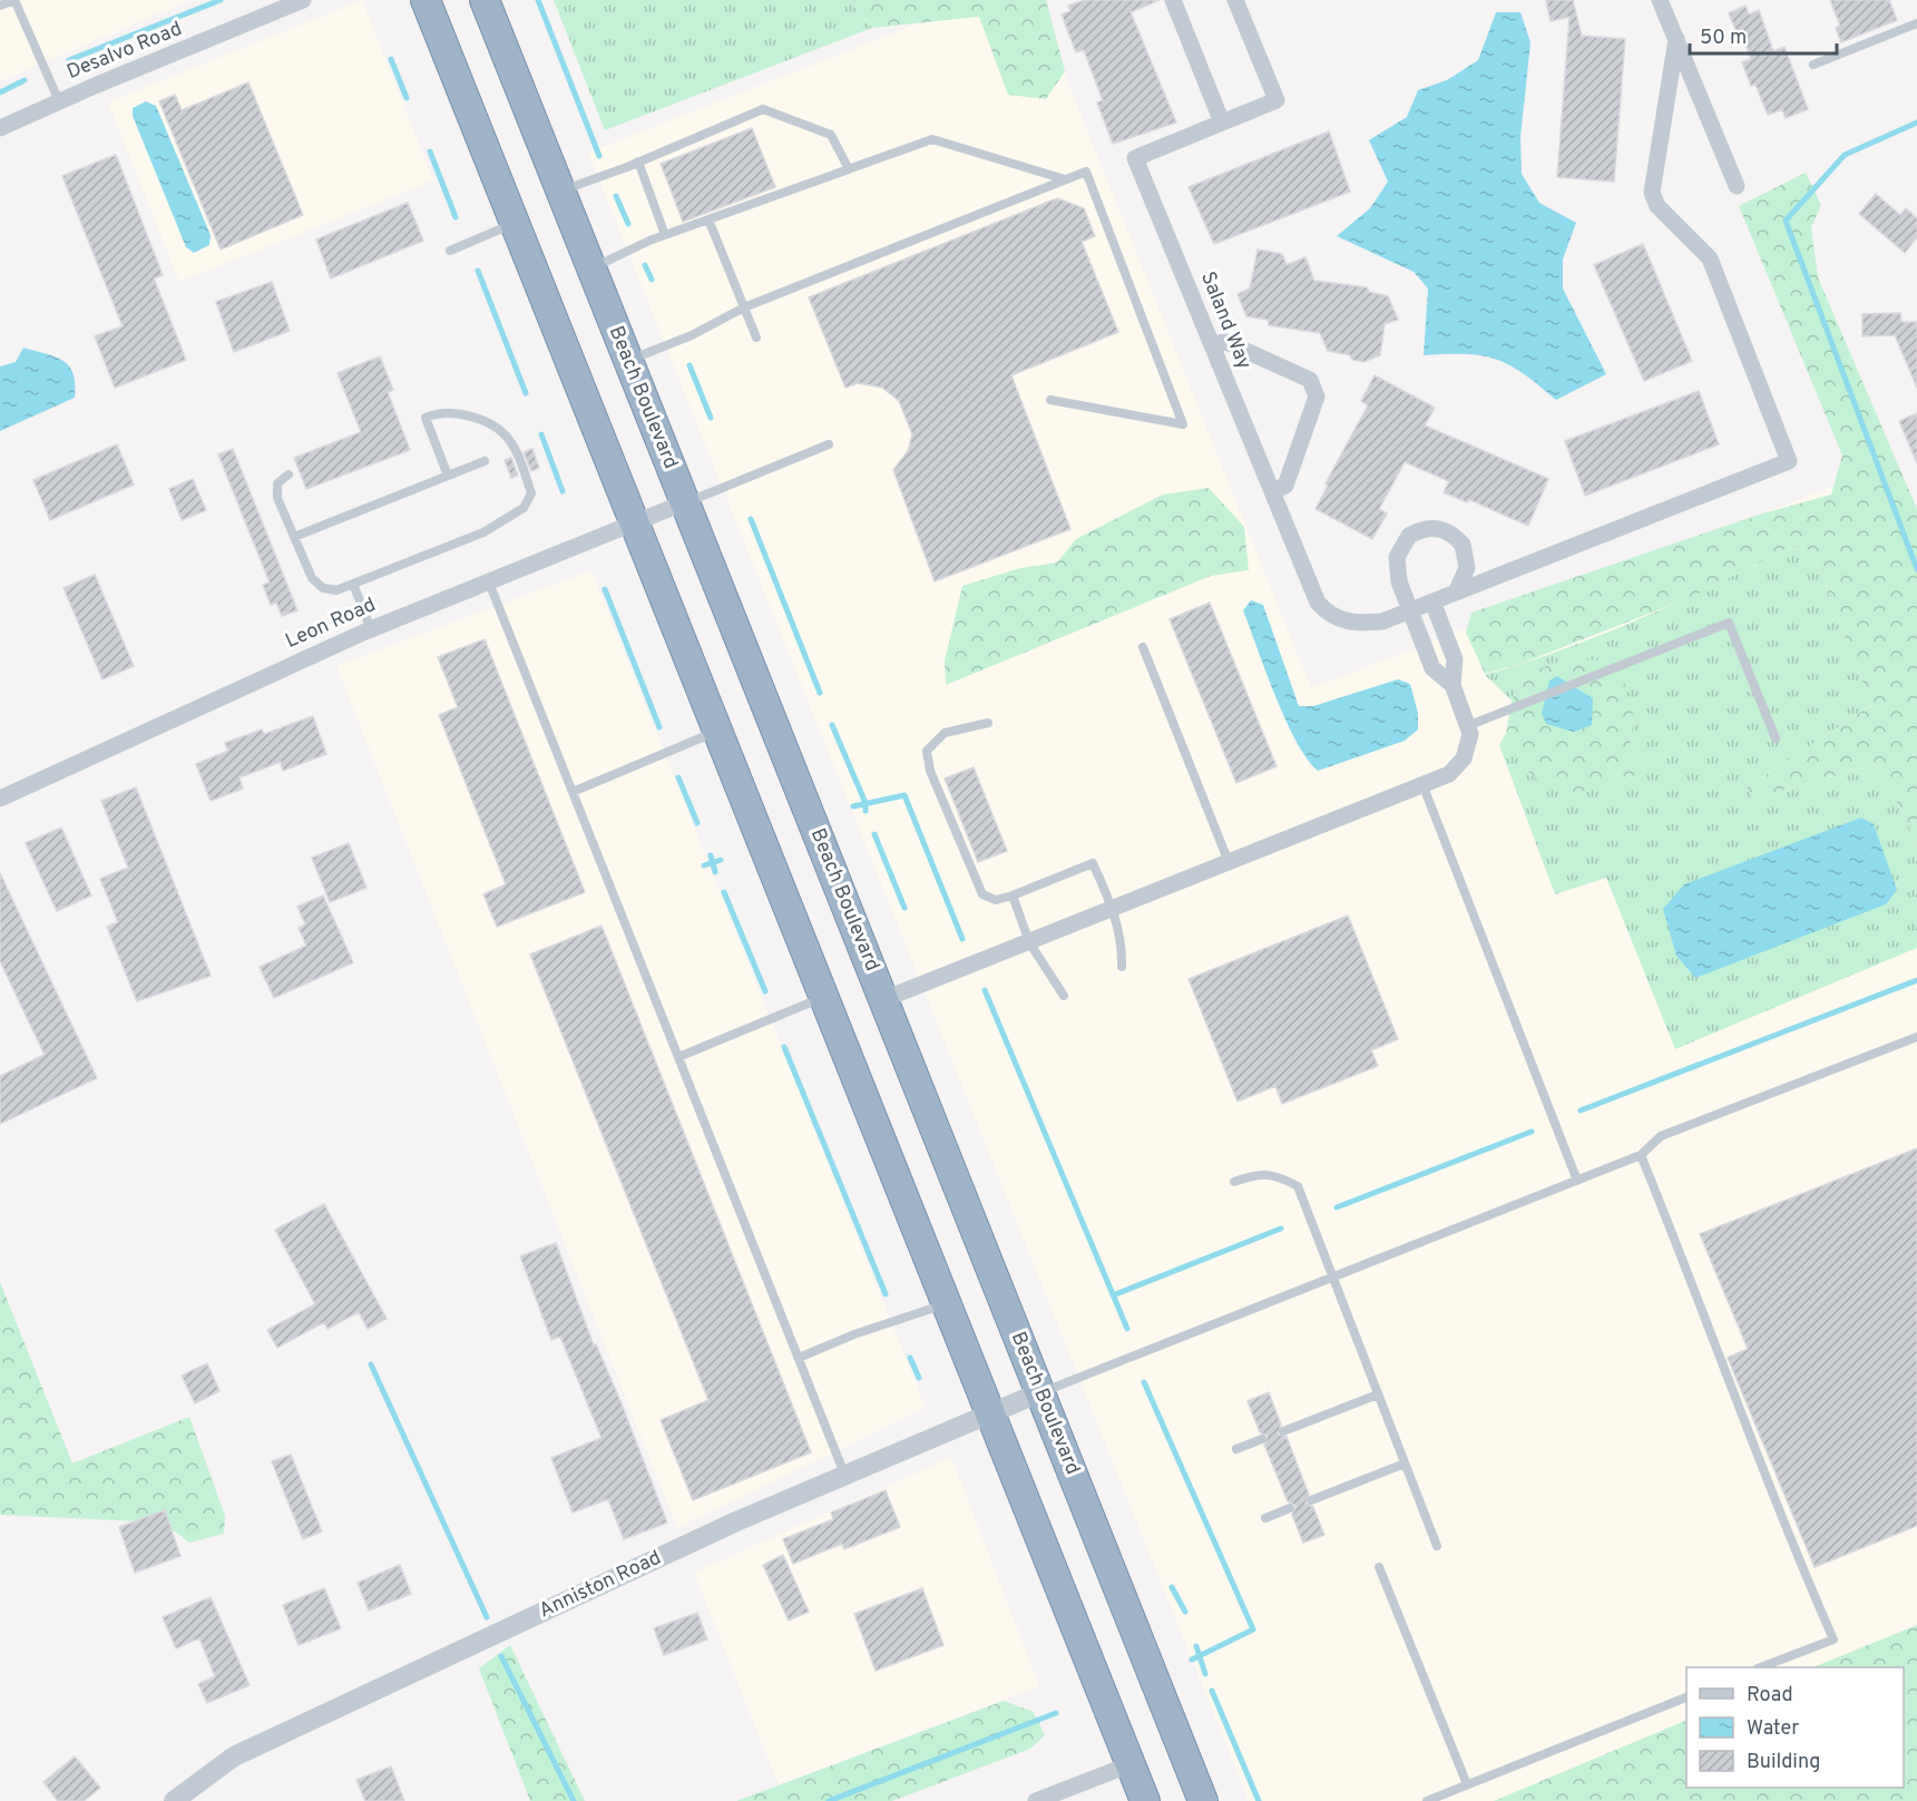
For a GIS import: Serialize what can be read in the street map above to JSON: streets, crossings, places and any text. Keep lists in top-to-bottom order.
{
  "streets": {
    "highway": ["Beach Boulevard"],
    "street": [
      "Desalvo Road",
      "Saland Way",
      "Leon Road",
      "Anniston Road"
    ]
  },
  "crossings": [
    ["Beach Boulevard", "Leon Road"],
    ["Beach Boulevard", "Anniston Road"]
  ],
  "legend": ["Road", "Water", "Building"],
  "scale_bar": "50 m"
}
